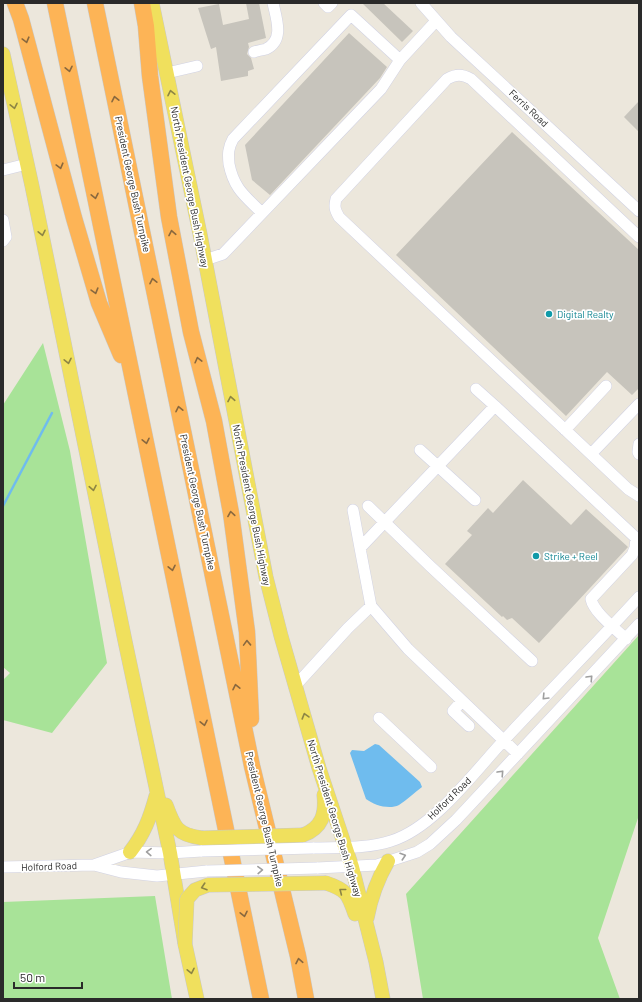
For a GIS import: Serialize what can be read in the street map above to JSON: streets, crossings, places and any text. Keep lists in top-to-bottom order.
{
  "streets": {
    "highway": ["President George Bush Turnpike"],
    "main road": ["North President George Bush Highway"],
    "street": ["Ferris Road", "Holford Road"]
  },
  "crossings": [
    ["North President George Bush Highway", "Holford Road"]
  ],
  "one_way": ["North President George Bush Highway"],
  "places": ["Digital Realty", "Strike + Reel"],
  "scale_bar": "50 m"
}
